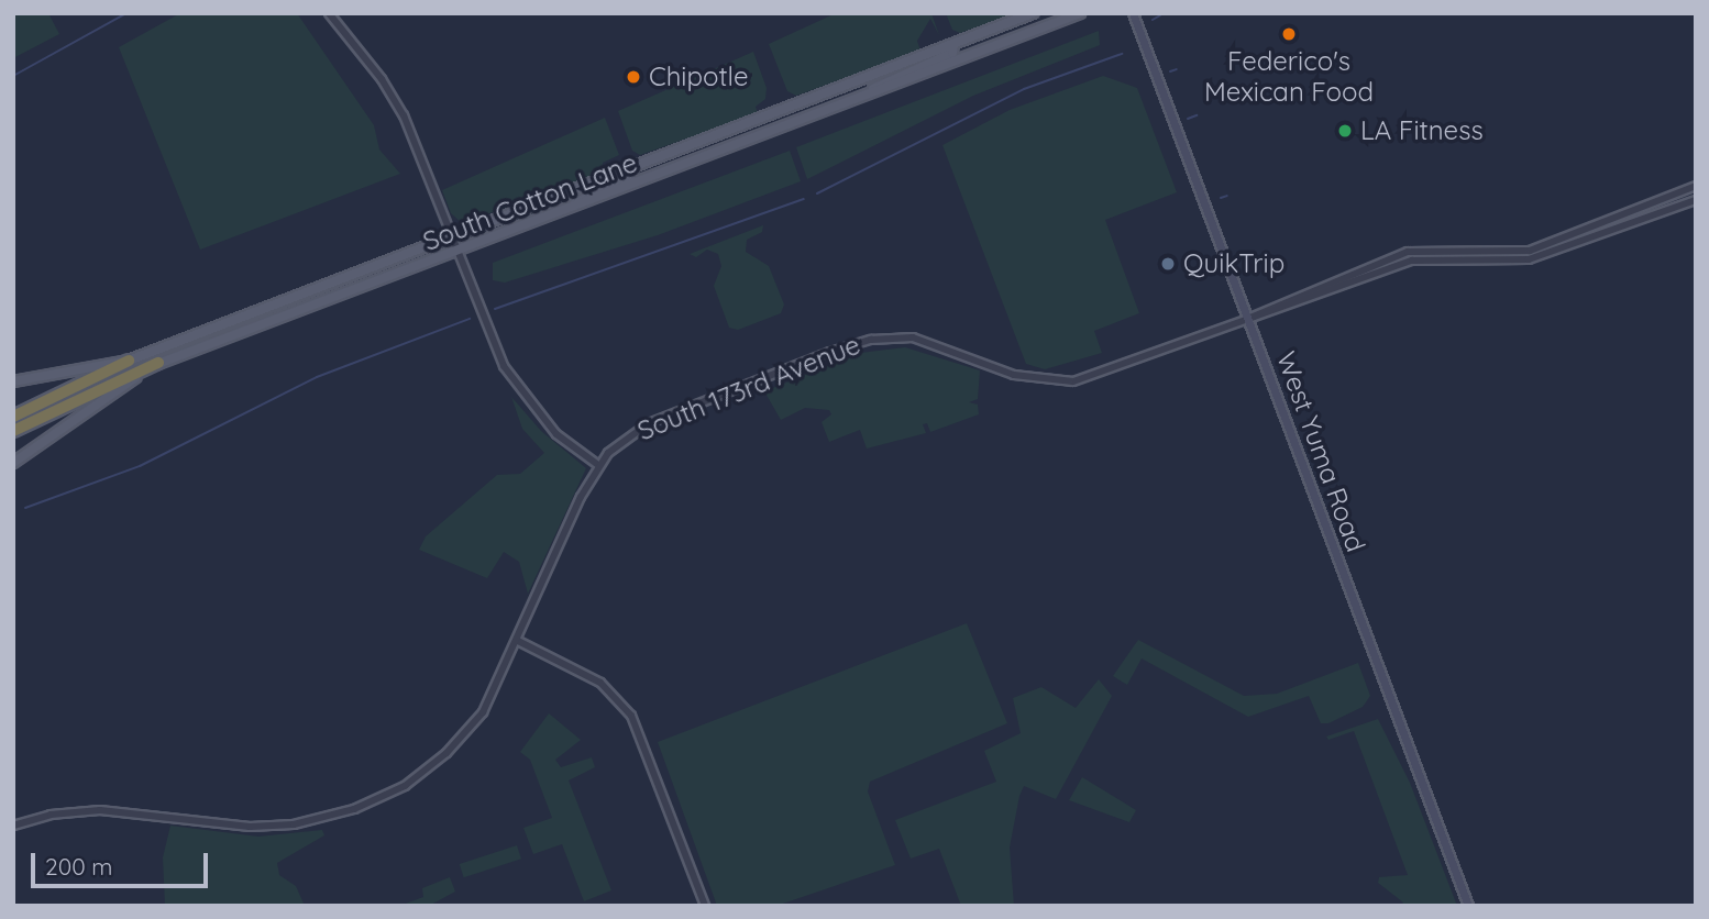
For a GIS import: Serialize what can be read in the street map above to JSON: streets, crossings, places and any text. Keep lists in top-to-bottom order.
{
  "streets": {
    "main road": ["South Cotton Lane", "West Yuma Road"],
    "street": ["South 173rd Avenue"]
  },
  "crossings": [
    ["South 173rd Avenue", "West Yuma Road"]
  ],
  "places": [
    "Federico's Mexican Food",
    "Chipotle",
    "LA Fitness",
    "QuikTrip"
  ],
  "scale_bar": "200 m"
}
